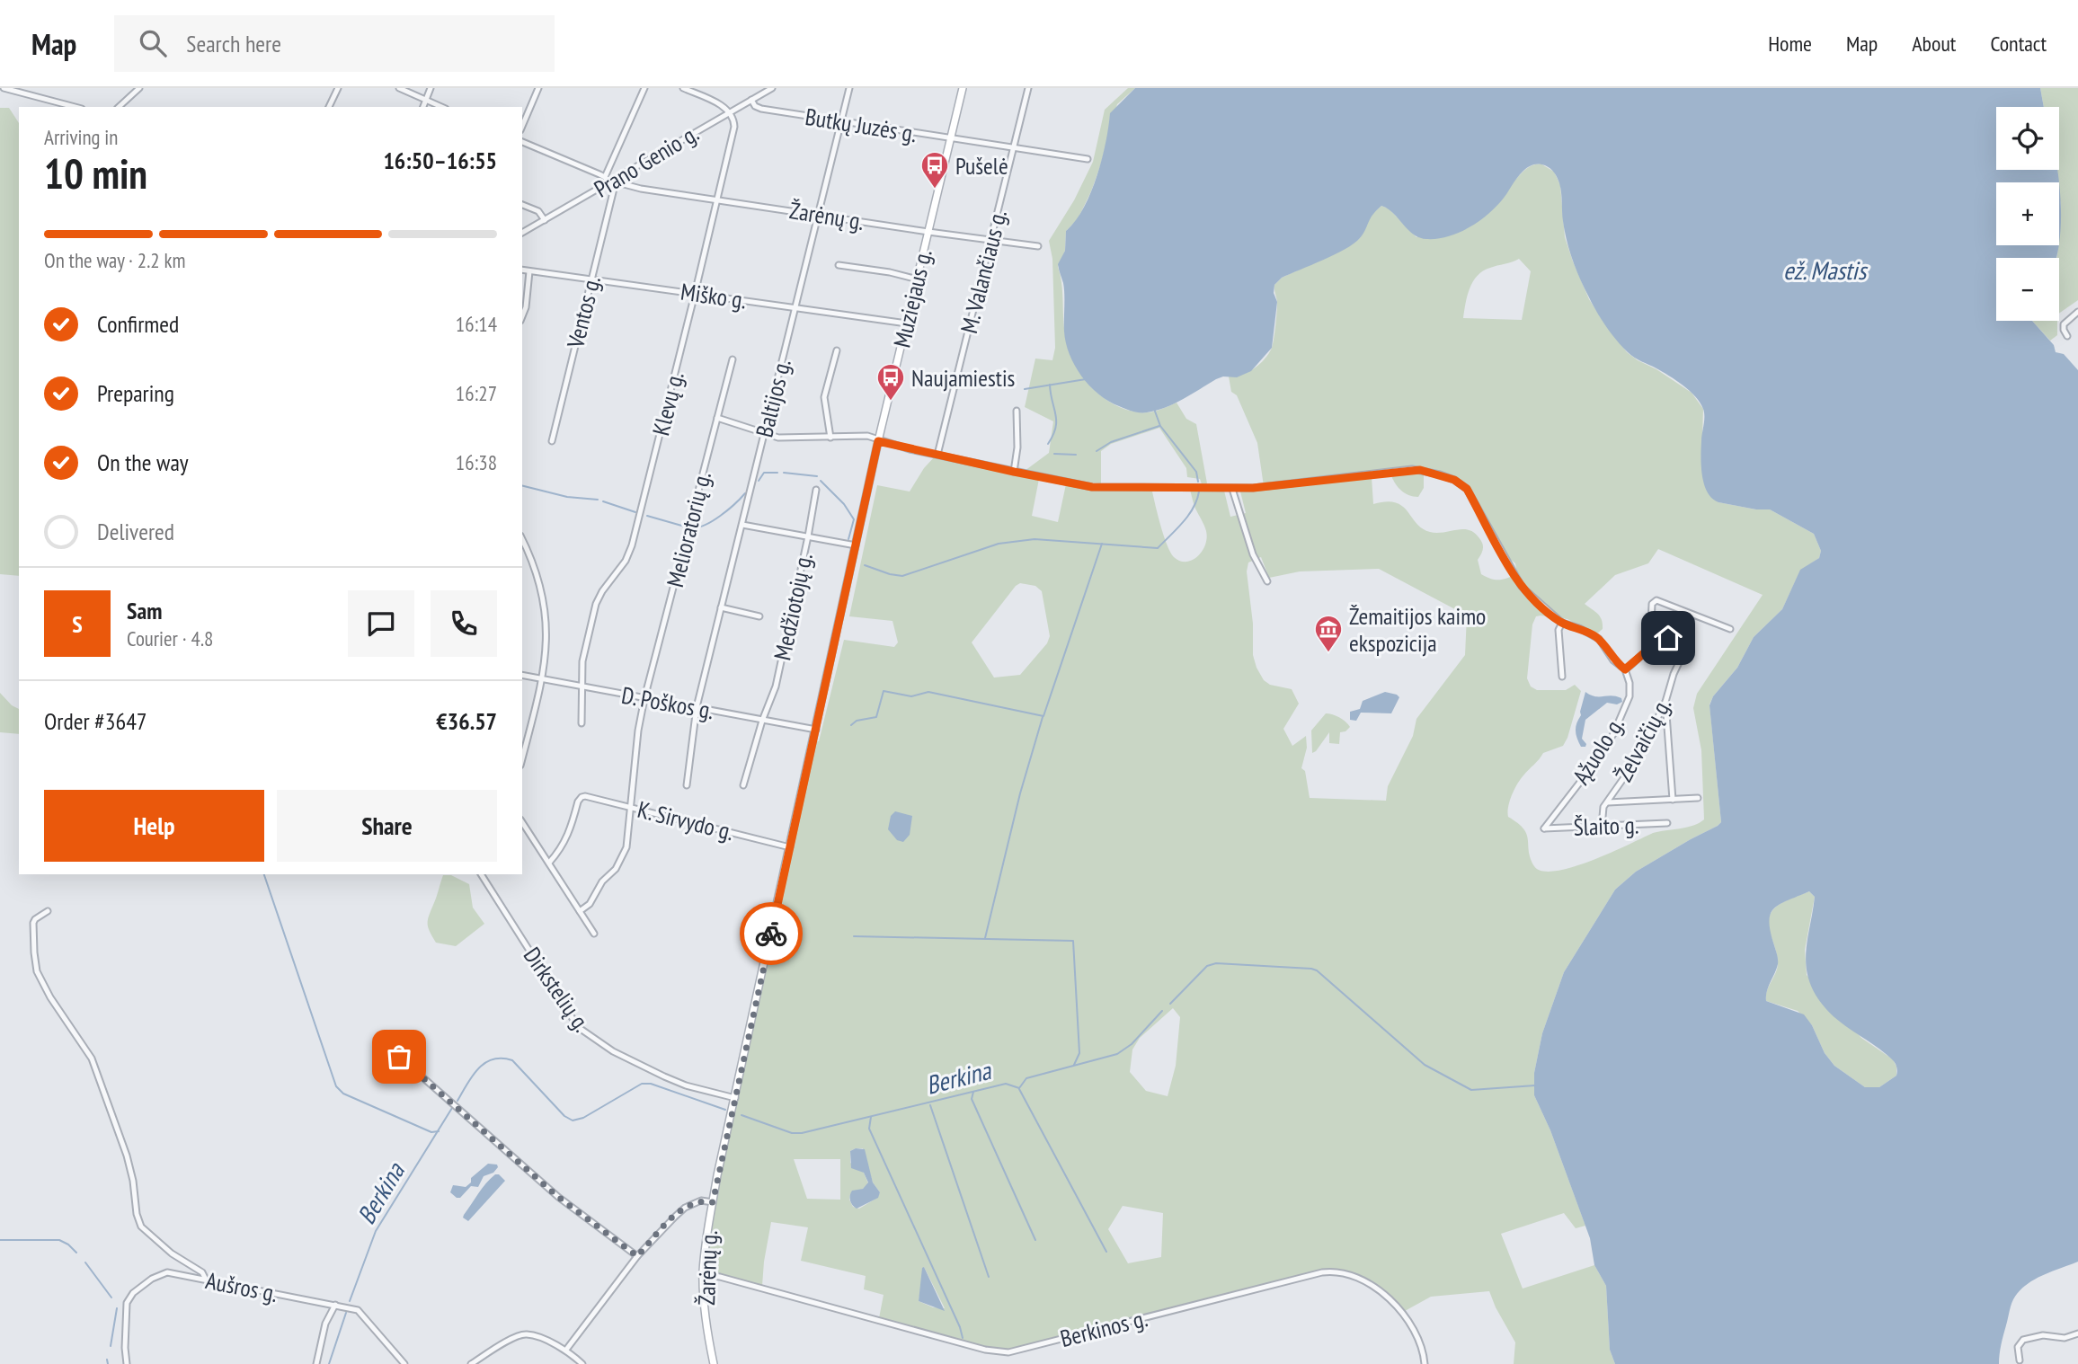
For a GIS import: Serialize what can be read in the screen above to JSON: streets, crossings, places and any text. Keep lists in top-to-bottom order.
{
  "streets": {
    "main road": ["Žarėnų g.", "Muziejaus g."],
    "street": [
      "Butkų Juzės g.",
      "Prano Genio g.",
      "M. Valančiaus g.",
      "Miško g.",
      "Ventos g.",
      "Baltijos g.",
      "Klevų g.",
      "Melioratorių g.",
      "Medžiotojų g.",
      "D. Poškos g.",
      "Želvaičių g.",
      "Ąžuolo g.",
      "K. Sirvydo g.",
      "Šlaito g.",
      "Dirkstelių g.",
      "Aušros g.",
      "Berkinos g."
    ]
  },
  "crossings": [
    ["Butkų Juzės g.", "Prano Genio g."],
    ["Butkų Juzės g.", "M. Valančiaus g."],
    ["Butkų Juzės g.", "Muziejaus g."],
    ["Butkų Juzės g.", "Baltijos g."],
    ["Prano Genio g.", "Žarėnų g."],
    ["Prano Genio g.", "Ventos g."],
    ["Prano Genio g.", "Klevų g."],
    ["Žarėnų g.", "M. Valančiaus g."],
    ["Žarėnų g.", "Muziejaus g."],
    ["Žarėnų g.", "Baltijos g."],
    ["Žarėnų g.", "Klevų g."],
    ["Žarėnų g.", "Dirkstelių g."],
    ["Žarėnų g.", "Berkinos g."],
    ["Miško g.", "Muziejaus g."],
    ["Miško g.", "Ventos g."],
    ["Miško g.", "Baltijos g."],
    ["Miško g.", "Klevų g."],
    ["Muziejaus g.", "D. Poškos g."],
    ["Muziejaus g.", "K. Sirvydo g."],
    ["Muziejaus g.", "Dirkstelių g."],
    ["Baltijos g.", "D. Poškos g."],
    ["Klevų g.", "D. Poškos g."],
    ["Melioratorių g.", "D. Poškos g."],
    ["Melioratorių g.", "K. Sirvydo g."],
    ["Medžiotojų g.", "D. Poškos g."],
    ["Želvaičių g.", "Ąžuolo g."],
    ["Želvaičių g.", "Šlaito g."],
    ["Ąžuolo g.", "Šlaito g."]
  ],
  "water": ["ež. Mastis", "Berkina"],
  "places": {
    "bus stop": ["Pušelė", "Naujamiestis"],
    "museum": ["Žemaitijos kaimo ekspozicija"]
  },
  "page": {
    "header": "Map",
    "search": "Search here",
    "nav": [
      "Home",
      "Map",
      "About",
      "Contact"
    ],
    "map_buttons": ["+", "−"],
    "heading": ["10 min", "Arriving in", "16:50–16:55"],
    "panel": [
      "Sam",
      "Courier · 4.8",
      "Order #3647",
      "€36.57"
    ],
    "bar": "On the way · 2.2 km",
    "list": [
      ["Confirmed", "16:14"],
      ["Preparing", "16:27"],
      ["On the way", "16:38"],
      "Delivered"
    ],
    "round": "S",
    "buttons": ["Help", "Share"]
  }
}
